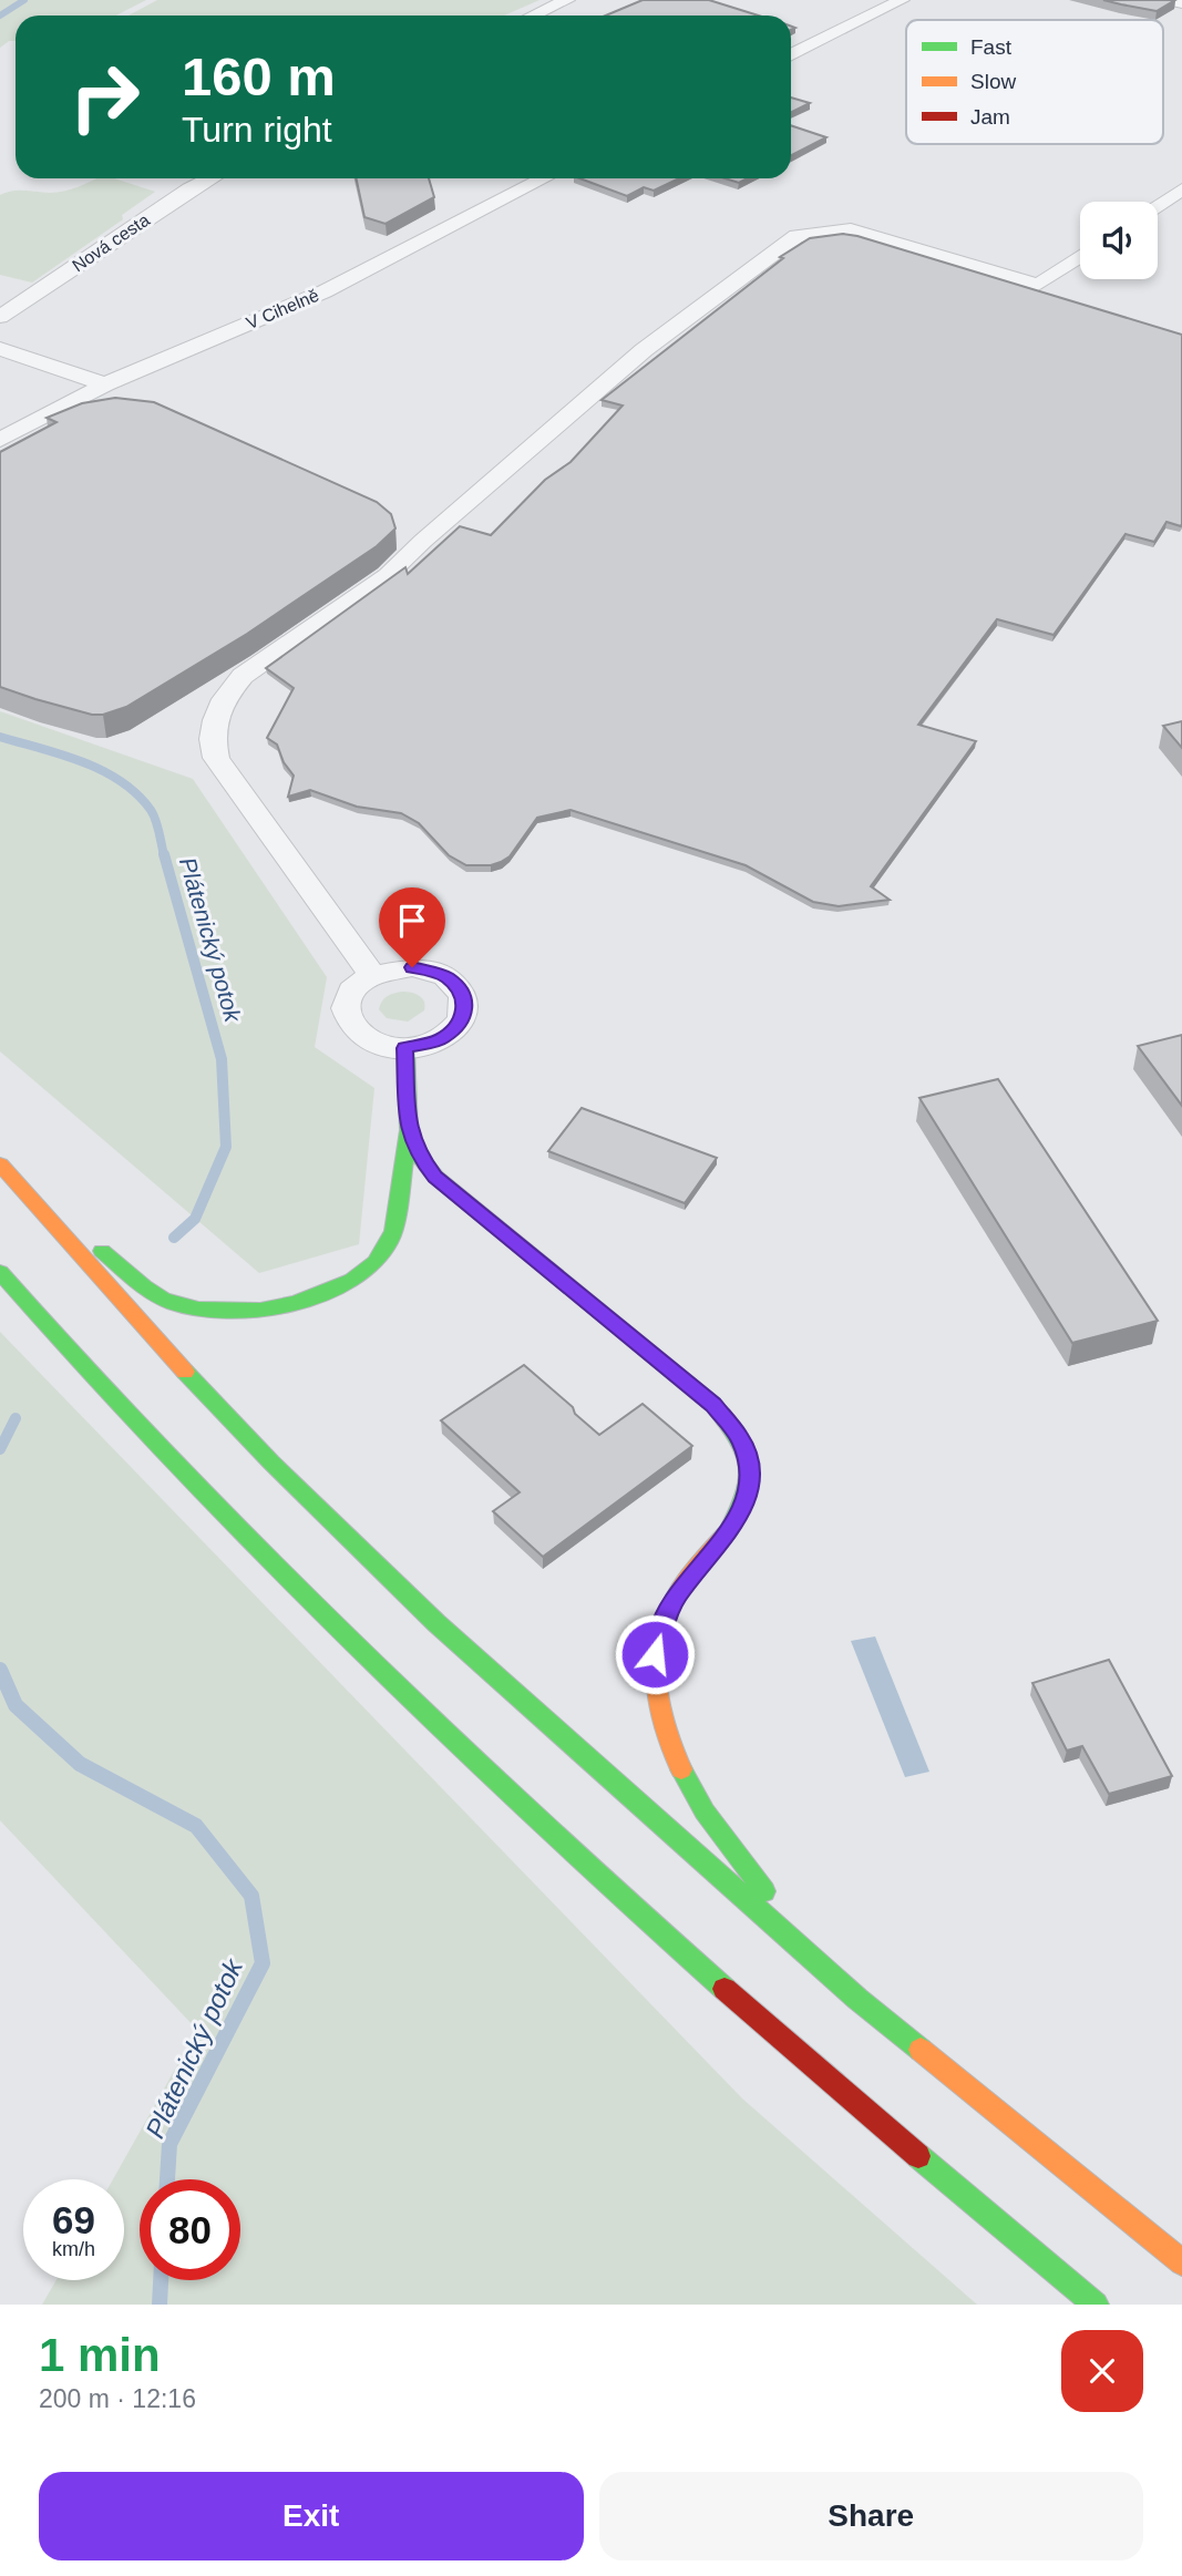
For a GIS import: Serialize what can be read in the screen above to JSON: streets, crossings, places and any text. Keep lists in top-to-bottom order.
{
  "streets": {
    "street": ["Nová cesta", "V Cihelně"]
  },
  "water": ["Plátenický potok"],
  "legend": ["Fast", "Slow", "Jam"],
  "page": {
    "turn": ["160 m", "Turn right"],
    "speed": "69 km/h",
    "limit": "80",
    "heading": ["1 min", "200 m · 12:16"],
    "buttons": ["Exit", "Share"]
  }
}
